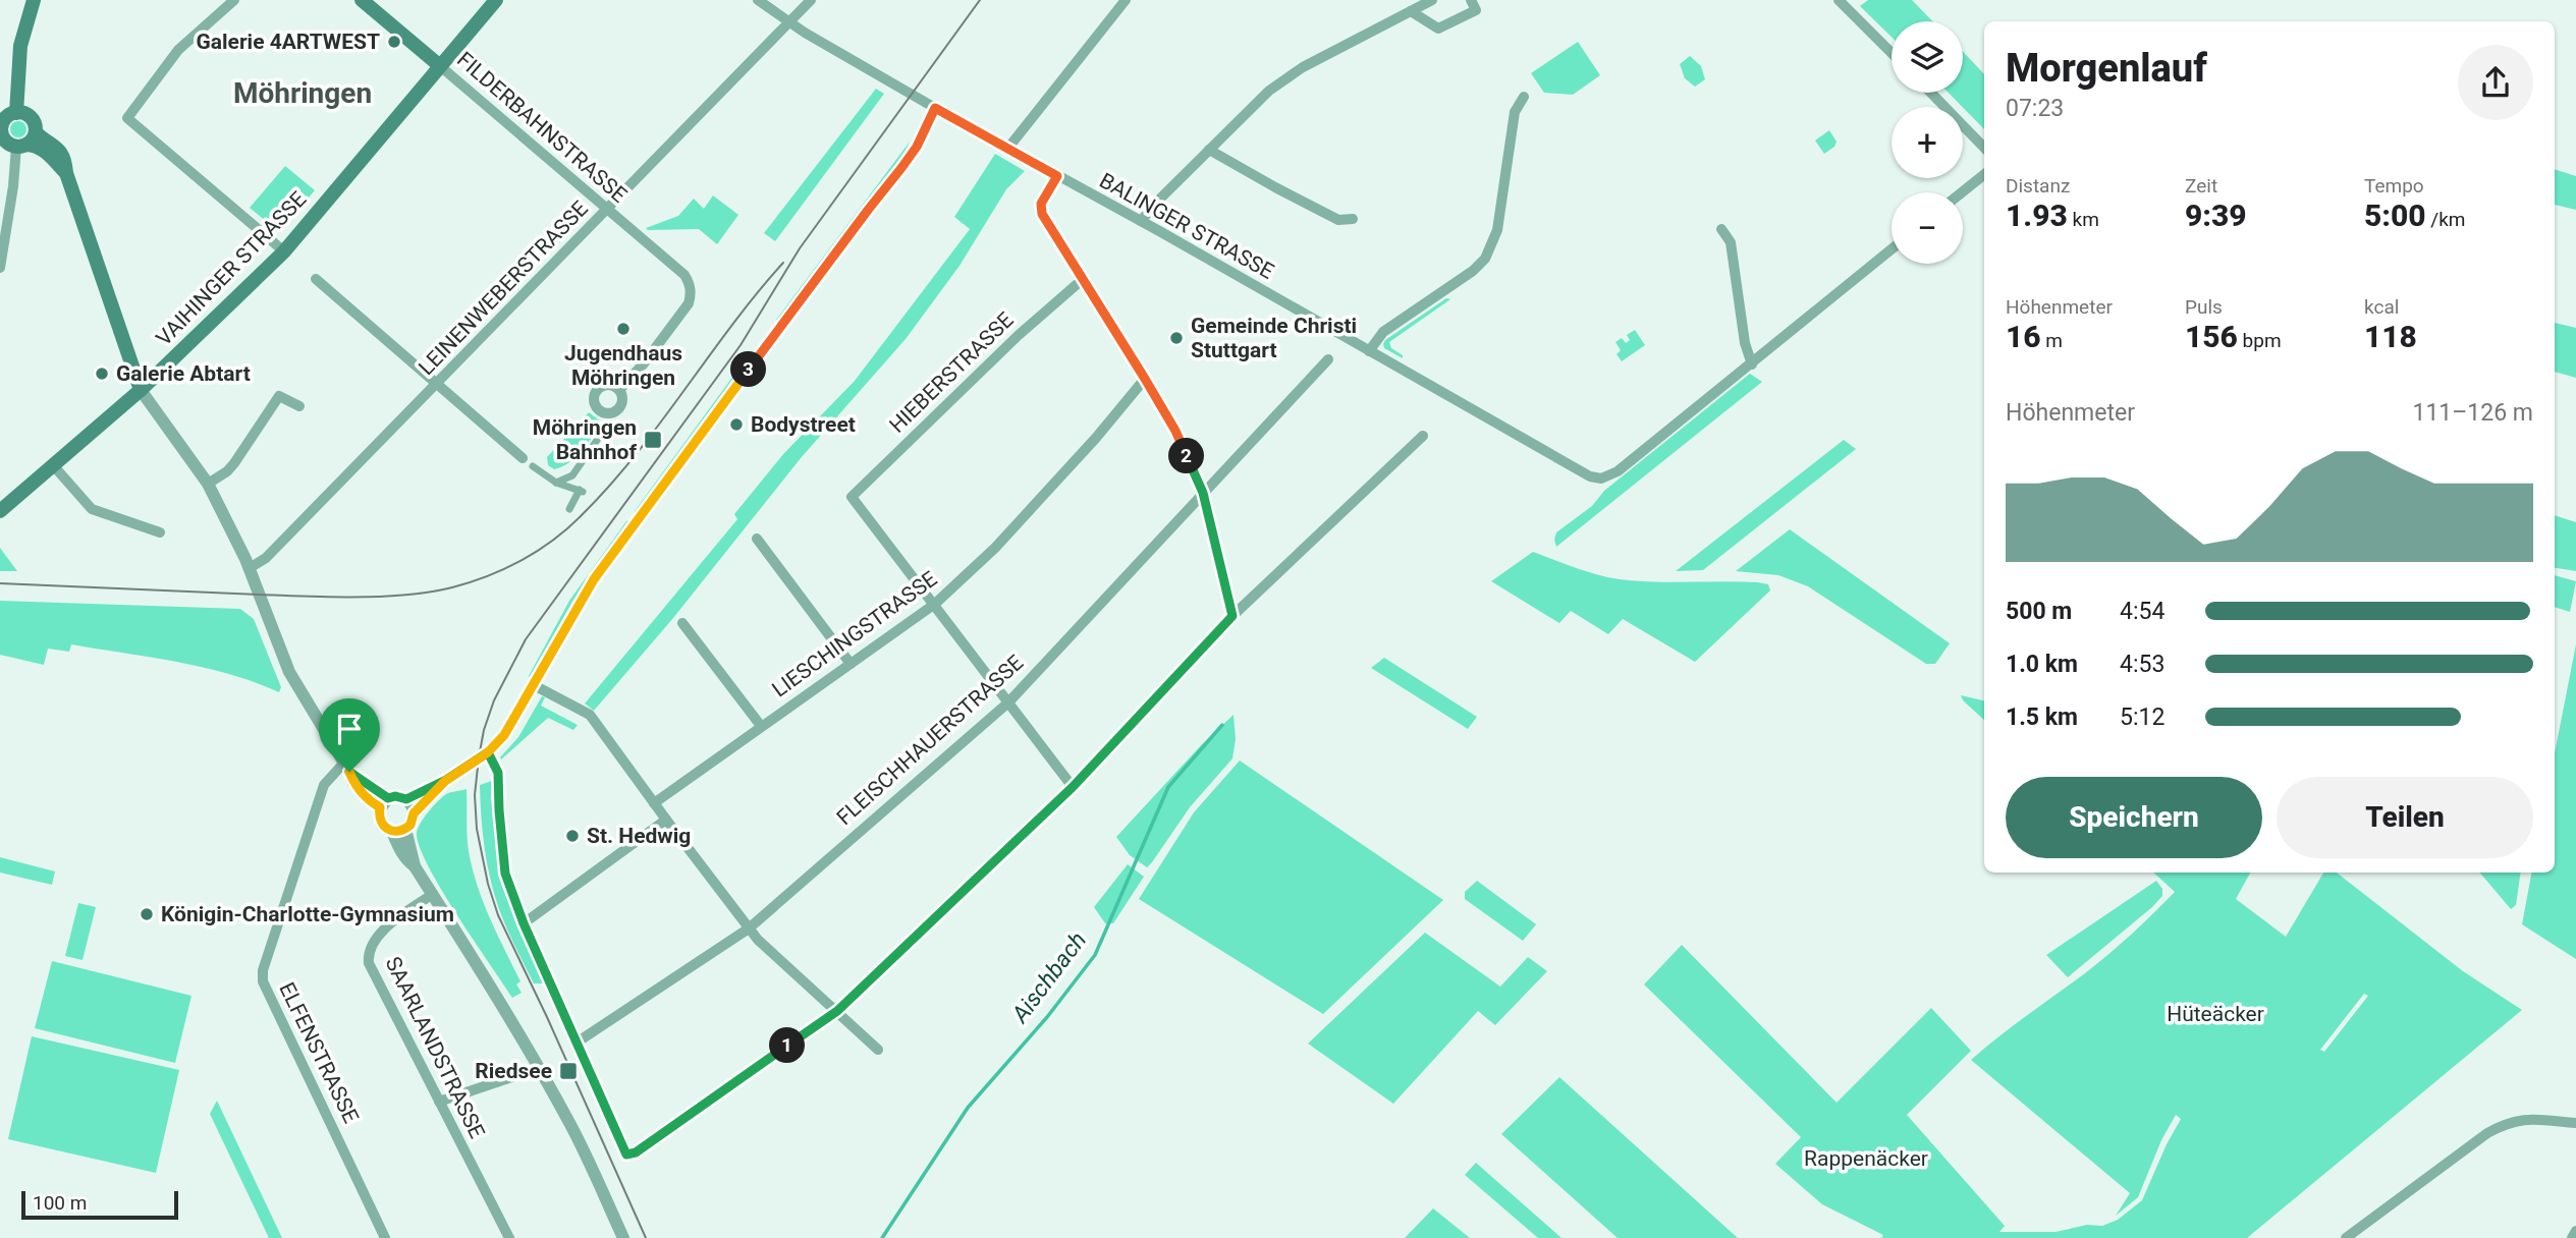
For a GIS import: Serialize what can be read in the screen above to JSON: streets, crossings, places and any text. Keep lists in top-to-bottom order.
{
  "streets": {
    "main road": ["FILDERBAHNSTRASSE", "VAIHINGER STRASSE"],
    "street": [
      "BALINGER STRASSE",
      "LEINENWEBERSTRASSE",
      "HIEBERSTRASSE",
      "LIESCHINGSTRASSE",
      "FLEISCHHAUERSTRASSE",
      "SAARLANDSTRASSE",
      "ELFENSTRASSE"
    ]
  },
  "crossings": [
    ["FILDERBAHNSTRASSE", "VAIHINGER STRASSE"],
    ["FILDERBAHNSTRASSE", "LEINENWEBERSTRASSE"],
    ["BALINGER STRASSE", "LEINENWEBERSTRASSE"],
    ["HIEBERSTRASSE", "LIESCHINGSTRASSE"]
  ],
  "districts": ["Möhringen"],
  "water": ["Aischbach"],
  "parks": ["Hüteäcker", "Rappenäcker"],
  "places": {
    "other": [
      "Galerie 4ARTWEST",
      "Jugendhaus Möhringen",
      "Gemeinde Christi Stuttgart",
      "Galerie Abtart",
      "Bodystreet",
      "St. Hedwig",
      "Königin-Charlotte-Gymnasium"
    ],
    "transit": ["Möhringen Bahnhof", "Riedsee"]
  },
  "scale_bar": "100 m",
  "page": {
    "map_buttons": ["+", "−"],
    "heading": ["Morgenlauf", "07:23"],
    "stats": [
      ["Distanz", "1.93 km"],
      ["Zeit", "9:39"],
      ["Tempo", "5:00 /km"],
      ["Höhenmeter", "16 m"],
      ["Puls", "156 bpm"],
      ["kcal", "118"]
    ],
    "pins": ["3", "2", "1"],
    "chart": ["Höhenmeter", "111–126 m"],
    "list": [
      {
        "name": "500 m",
        "note": "4:54"
      },
      {
        "name": "1.0 km",
        "note": "4:53"
      },
      {
        "name": "1.5 km",
        "note": "5:12"
      }
    ],
    "buttons": ["Speichern", "Teilen"],
    "scale": "100 m"
  }
}
